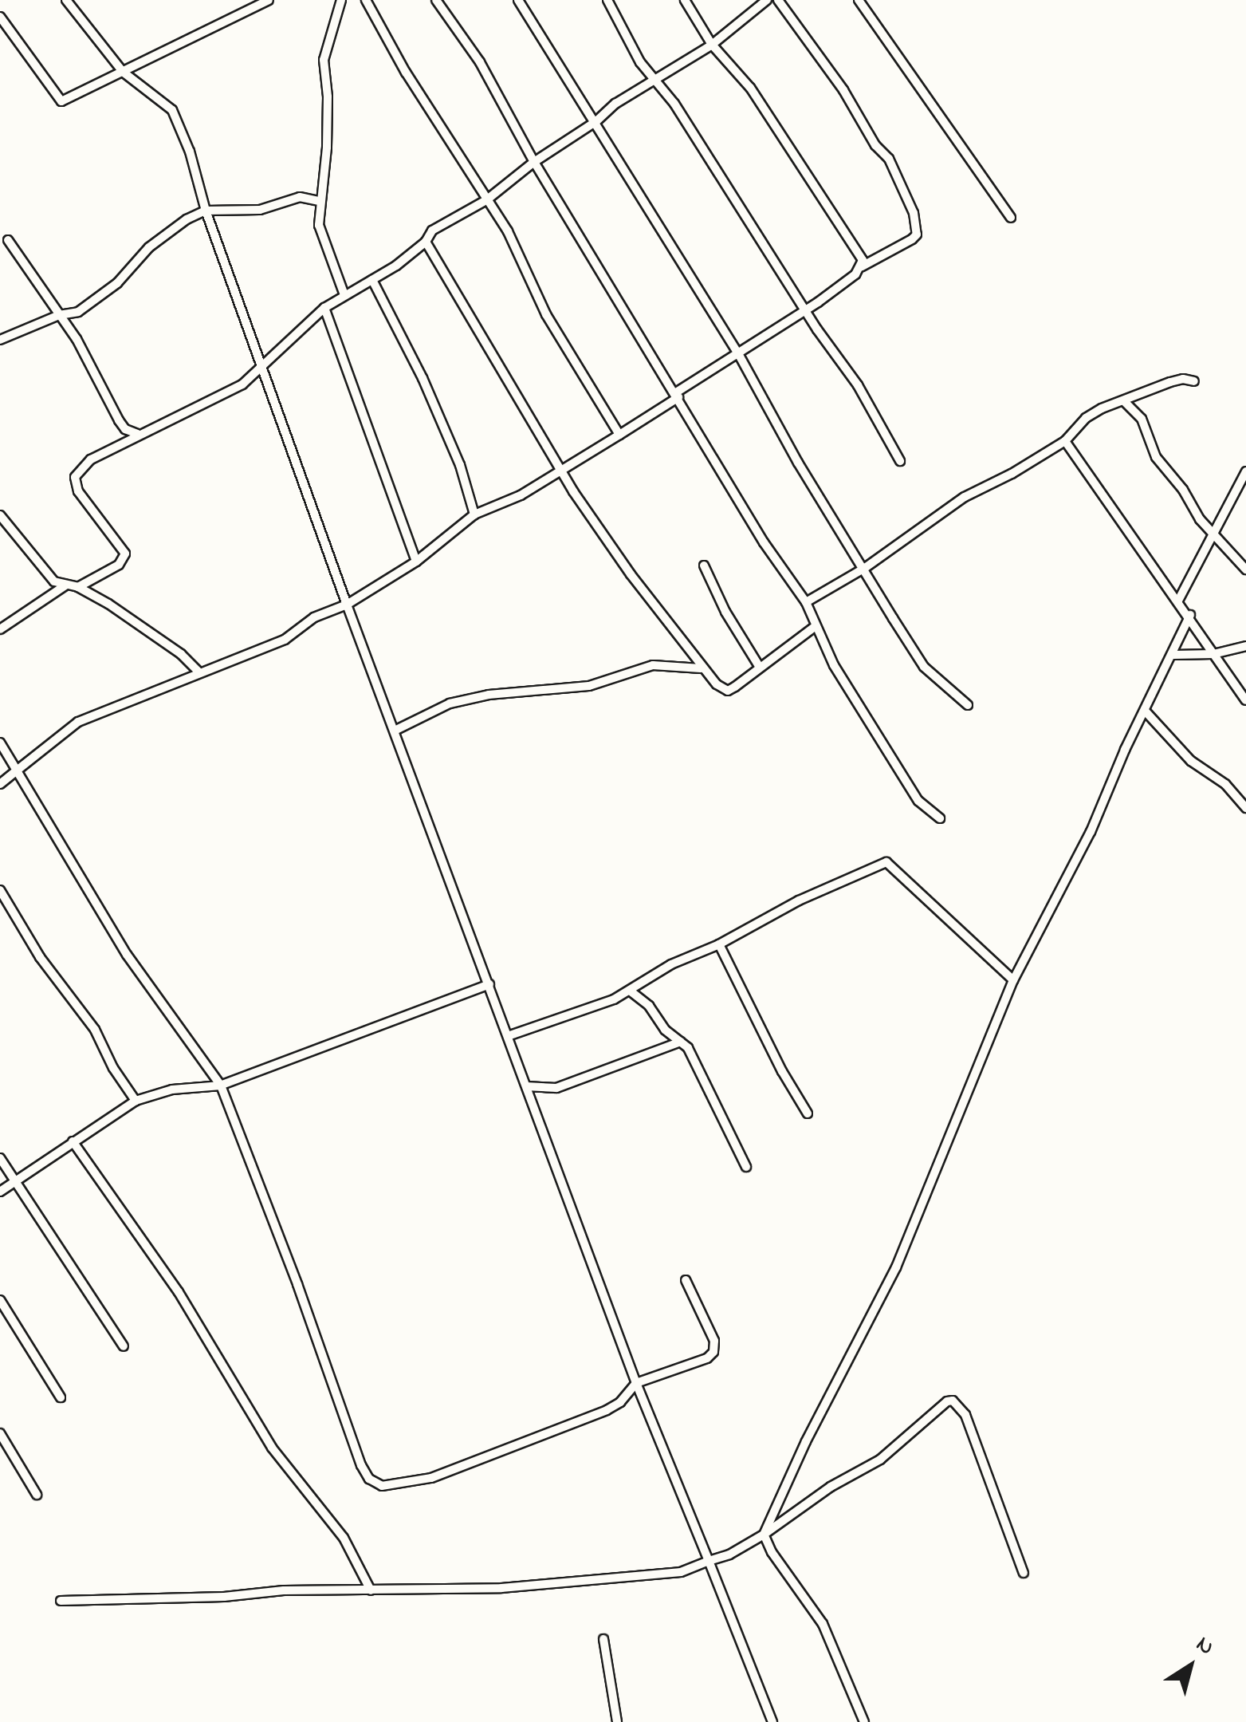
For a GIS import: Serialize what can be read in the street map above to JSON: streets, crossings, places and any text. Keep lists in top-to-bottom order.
{
  "north": "top right"
}
